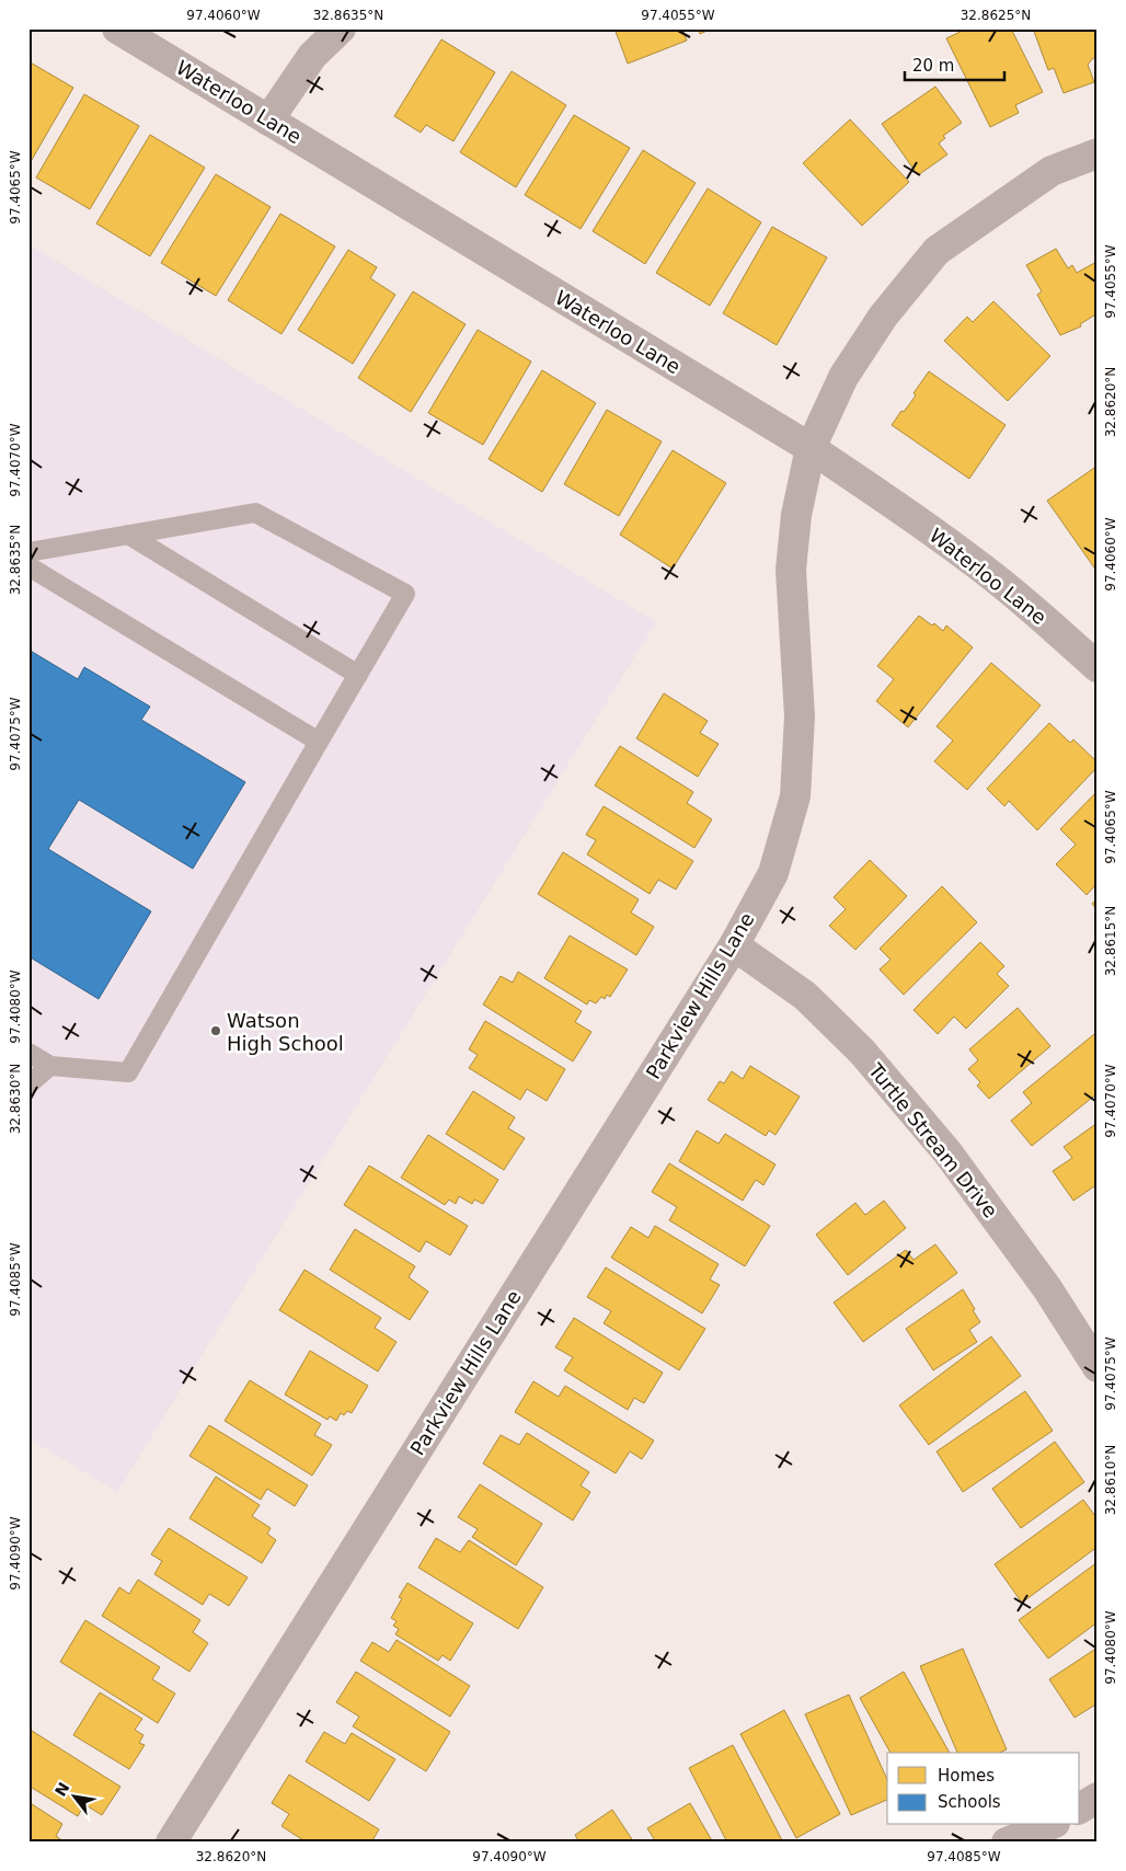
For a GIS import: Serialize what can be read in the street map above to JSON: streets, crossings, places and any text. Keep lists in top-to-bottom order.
{
  "streets": {
    "street": ["Waterloo Lane", "Parkview Hills Lane", "Turtle Stream Drive"]
  },
  "crossings": [
    ["Waterloo Lane", "Parkview Hills Lane"],
    ["Parkview Hills Lane", "Turtle Stream Drive"]
  ],
  "places": ["Watson High School"],
  "legend": ["Homes", "Schools"],
  "scale_bar": "20 m",
  "north": "top left",
  "coordinates": [
    "97.4060°W",
    "32.8635°N",
    "97.4055°W",
    "32.8625°N",
    "97.4065°W",
    "32.8620°N",
    "97.4070°W",
    "97.4075°W",
    "32.8615°N",
    "97.4080°W",
    "32.8630°N",
    "97.4085°W",
    "32.8610°N",
    "97.4090°W"
  ]
}
